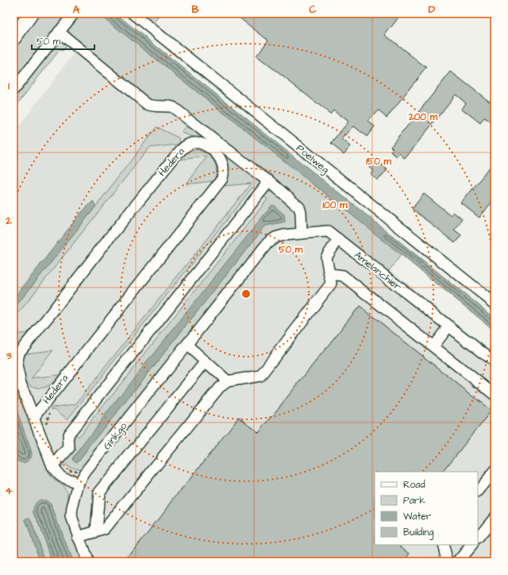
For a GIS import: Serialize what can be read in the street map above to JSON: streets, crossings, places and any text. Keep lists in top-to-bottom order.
{
  "streets": {
    "street": [
      "Poelweg",
      "Hedera",
      "Amelanchier",
      "Ginkgo"
    ]
  },
  "crossings": [
    ["Hedera", "Ginkgo"],
    ["Amelanchier", "Ginkgo"]
  ],
  "legend": [
    "Road",
    "Park",
    "Water",
    "Building"
  ],
  "scale_bar": "50 m",
  "grid": {
    "columns": [
      "A",
      "B",
      "C",
      "D"
    ],
    "rows": [
      "1",
      "2",
      "3",
      "4"
    ]
  },
  "rings": [
    "200 m",
    "150 m",
    "100 m",
    "50 m"
  ]
}
